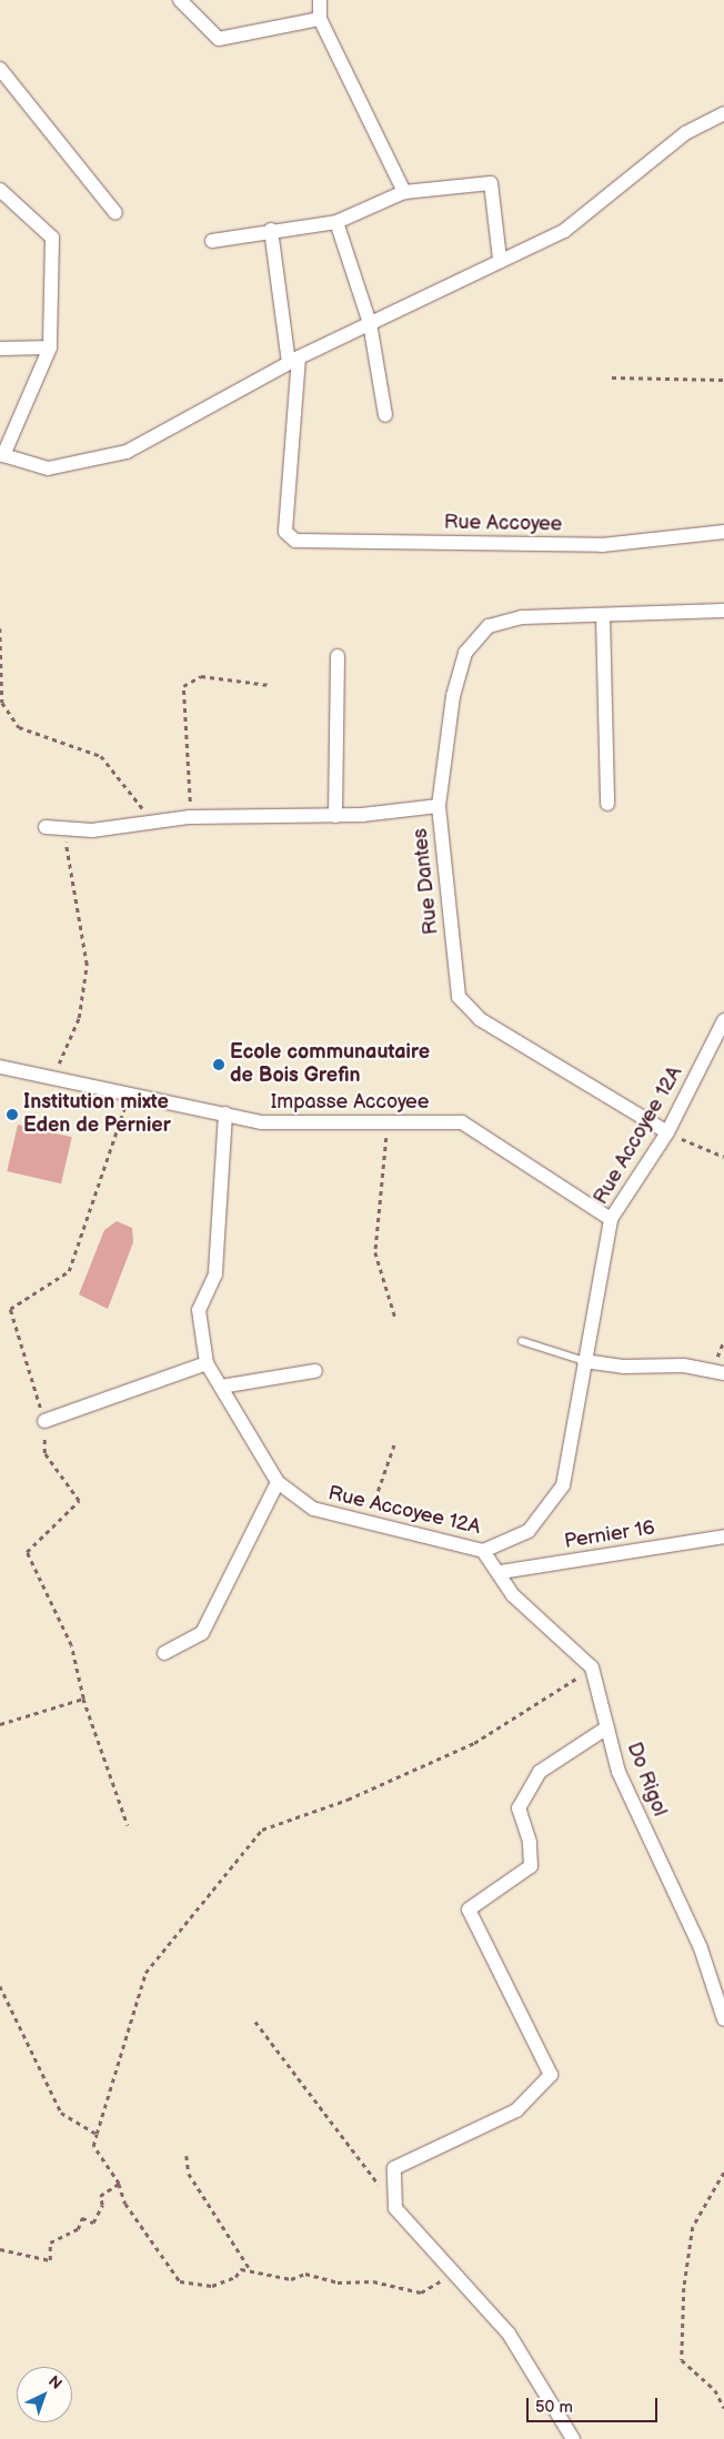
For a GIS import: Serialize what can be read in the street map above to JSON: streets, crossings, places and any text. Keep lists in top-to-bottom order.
{
  "streets": {
    "street": [
      "Rue Accoyee",
      "Rue Dantes",
      "Impasse Accoyee",
      "Rue Accoyee 12A",
      "Pernier 16",
      "Do Rigol"
    ]
  },
  "crossings": [
    ["Rue Dantes", "Rue Accoyee 12A"],
    ["Impasse Accoyee", "Rue Accoyee 12A"]
  ],
  "places": ["Ecole communautaire de Bois Grefin", "Institution mixte Eden de Pernier"],
  "scale_bar": "50 m",
  "north": "top right"
}
